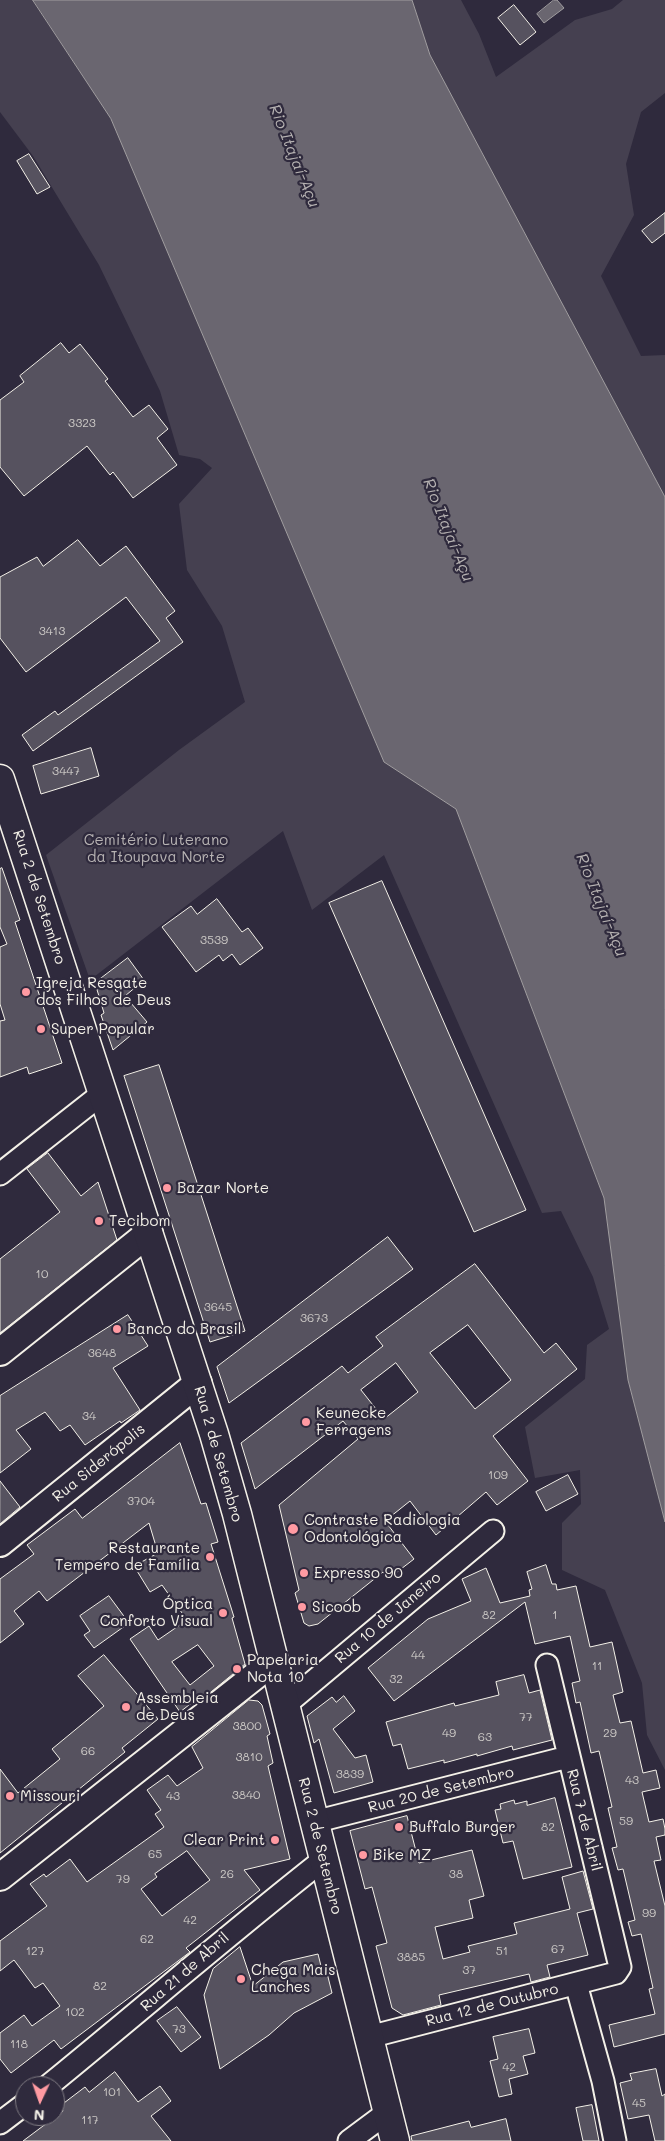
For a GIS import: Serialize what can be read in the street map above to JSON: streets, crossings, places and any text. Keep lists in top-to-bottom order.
{
  "streets": {
    "main road": ["Rua 2 de Setembro"],
    "street": [
      "Rua Siderópolis",
      "Rua 10 de Janeiro",
      "Rua 20 de Setembro",
      "Rua 7 de Abril",
      "Rua 21 de Abril",
      "Rua 12 de Outubro"
    ]
  },
  "crossings": [
    ["Rua 2 de Setembro", "Rua Siderópolis"],
    ["Rua 2 de Setembro", "Rua 10 de Janeiro"],
    ["Rua 2 de Setembro", "Rua 20 de Setembro"],
    ["Rua 2 de Setembro", "Rua 21 de Abril"],
    ["Rua 2 de Setembro", "Rua 12 de Outubro"],
    ["Rua 20 de Setembro", "Rua 7 de Abril"],
    ["Rua 7 de Abril", "Rua 12 de Outubro"]
  ],
  "water": ["Rio Itajaí-Açu"],
  "parks": ["Cemitério Luterano da Itoupava Norte"],
  "places": [
    "Igreja Resgate dos Filhos de Deus",
    "Super Popular",
    "Bazar Norte",
    "Tecibom",
    "Banco do Brasil",
    "Keunecke Ferragens",
    "Contraste Radiologia Odontológica",
    "Restaurante Tempero de Família",
    "Expresso 90",
    "Sicoob",
    "Óptica Conforto Visual",
    "Papelaria Nota 10",
    "Assembleia de Deus",
    "Missouri",
    "Buffalo Burger",
    "Clear Print",
    "Bike MZ",
    "Chega Mais Lanches"
  ],
  "house_numbers": [
    "3323",
    "3413",
    "3447",
    "3539",
    "10",
    "3645",
    "3673",
    "3648",
    "34",
    "109",
    "3704",
    "82",
    "1",
    "44",
    "11",
    "32",
    "77",
    "3800",
    "49",
    "29",
    "63",
    "66",
    "3810",
    "3839",
    "43",
    "3840",
    "43",
    "59",
    "82",
    "65",
    "26",
    "38",
    "79",
    "99",
    "42",
    "62",
    "67",
    "127",
    "51",
    "3885",
    "37",
    "82",
    "102",
    "73",
    "118",
    "42",
    "101",
    "45",
    "117"
  ],
  "north": "bottom"
}
